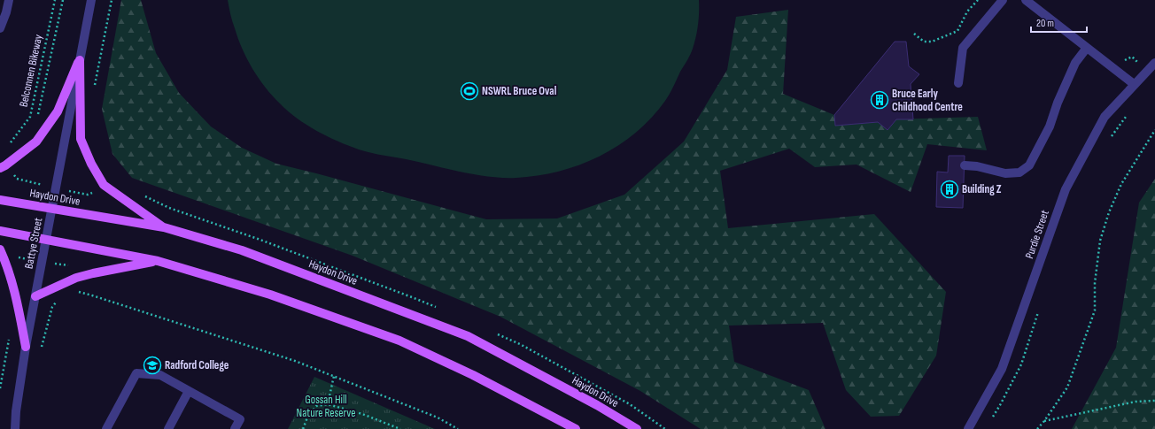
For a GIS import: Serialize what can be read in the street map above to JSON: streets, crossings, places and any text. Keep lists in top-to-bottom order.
{
  "streets": {
    "main road": ["Haydon Drive"],
    "street": ["Purdie Street", "Battye Street"],
    "path": ["Belconnen Bikeway"]
  },
  "crossings": [
    ["Haydon Drive", "Battye Street"]
  ],
  "parks": ["Gossan Hill Nature Reserve"],
  "places": {
    "sports": ["NSWRL Bruce Oval"],
    "building": ["Bruce Early Childhood Centre", "Building Z"],
    "school or university": ["Radford College"]
  },
  "scale_bar": "20 m"
}
